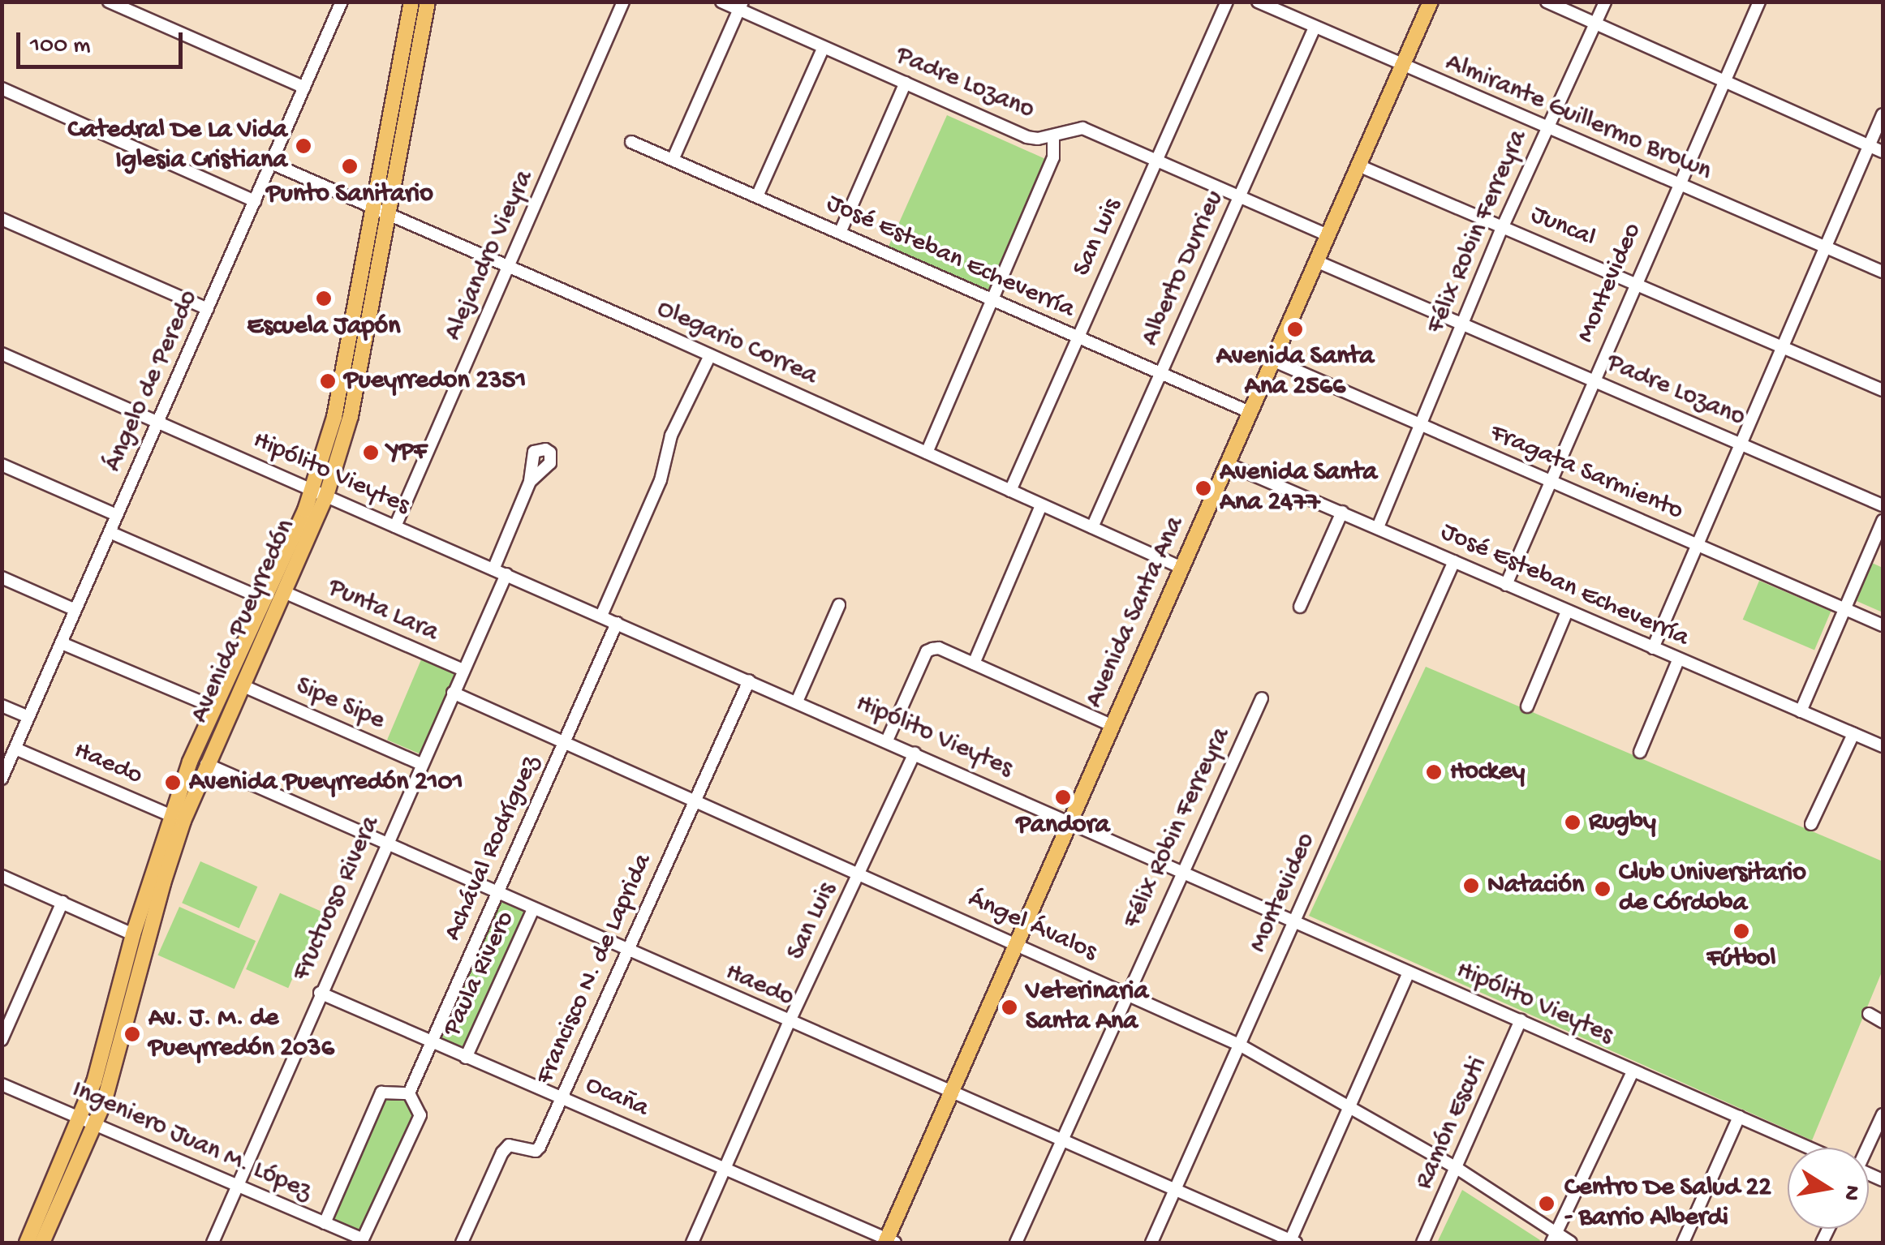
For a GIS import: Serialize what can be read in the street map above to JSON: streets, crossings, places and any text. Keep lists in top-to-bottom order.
{
  "streets": {
    "main road": ["Avenida Santa Ana", "Avenida Pueyrredón"],
    "street": [
      "Padre Lozano",
      "Almirante Guillermo Brown",
      "Juncal",
      "Félix Robin Ferreyra",
      "San Luis",
      "Alejandro Vieyra",
      "José Esteban Echeverría",
      "Alberto Durrieu",
      "Montevideo",
      "Olegario Correa",
      "Ángelo de Peredo",
      "Fragata Sarmiento",
      "Hipólito Vieytes",
      "Punta Lara",
      "Sipe Sipe",
      "Haedo",
      "Achával Rodríguez",
      "Fructuoso Rivera",
      "Ángel Ávalos",
      "Francisco N. de Laprida",
      "Paula Rivero",
      "Ocaña",
      "Ramón Escuti",
      "Ingeniero Juan M. López"
    ]
  },
  "crossings": [
    ["Padre Lozano", "Félix Robin Ferreyra"],
    ["Padre Lozano", "San Luis"],
    ["Padre Lozano", "Alberto Durrieu"],
    ["Padre Lozano", "Montevideo"],
    ["Padre Lozano", "Avenida Santa Ana"],
    ["Almirante Guillermo Brown", "Félix Robin Ferreyra"],
    ["Almirante Guillermo Brown", "Alberto Durrieu"],
    ["Almirante Guillermo Brown", "Montevideo"],
    ["Almirante Guillermo Brown", "Avenida Santa Ana"],
    ["Juncal", "Félix Robin Ferreyra"],
    ["Juncal", "Montevideo"],
    ["Juncal", "Avenida Santa Ana"],
    ["Félix Robin Ferreyra", "José Esteban Echeverría"],
    ["Félix Robin Ferreyra", "Fragata Sarmiento"],
    ["Félix Robin Ferreyra", "Hipólito Vieytes"],
    ["Félix Robin Ferreyra", "Haedo"],
    ["Félix Robin Ferreyra", "Ángel Ávalos"],
    ["San Luis", "José Esteban Echeverría"],
    ["San Luis", "Olegario Correa"],
    ["San Luis", "Hipólito Vieytes"],
    ["San Luis", "Haedo"],
    ["San Luis", "Ángel Ávalos"],
    ["San Luis", "Ocaña"],
    ["Alejandro Vieyra", "Olegario Correa"],
    ["Alejandro Vieyra", "Hipólito Vieytes"],
    ["José Esteban Echeverría", "Alberto Durrieu"],
    ["José Esteban Echeverría", "Montevideo"],
    ["José Esteban Echeverría", "Avenida Santa Ana"],
    ["Alberto Durrieu", "Olegario Correa"],
    ["Montevideo", "Fragata Sarmiento"],
    ["Montevideo", "Hipólito Vieytes"],
    ["Montevideo", "Haedo"],
    ["Montevideo", "Ángel Ávalos"],
    ["Olegario Correa", "Ángelo de Peredo"],
    ["Olegario Correa", "Avenida Santa Ana"],
    ["Olegario Correa", "Avenida Pueyrredón"],
    ["Ángelo de Peredo", "Hipólito Vieytes"],
    ["Ángelo de Peredo", "Haedo"],
    ["Fragata Sarmiento", "Avenida Santa Ana"],
    ["Hipólito Vieytes", "Avenida Santa Ana"],
    ["Hipólito Vieytes", "Avenida Pueyrredón"],
    ["Hipólito Vieytes", "Achával Rodríguez"],
    ["Hipólito Vieytes", "Fructuoso Rivera"],
    ["Hipólito Vieytes", "Francisco N. de Laprida"],
    ["Hipólito Vieytes", "Ramón Escuti"],
    ["Punta Lara", "Avenida Pueyrredón"],
    ["Punta Lara", "Fructuoso Rivera"],
    ["Avenida Santa Ana", "Haedo"],
    ["Avenida Santa Ana", "Ángel Ávalos"],
    ["Avenida Santa Ana", "Ocaña"],
    ["Avenida Pueyrredón", "Sipe Sipe"],
    ["Avenida Pueyrredón", "Haedo"],
    ["Avenida Pueyrredón", "Ingeniero Juan M. López"],
    ["Sipe Sipe", "Fructuoso Rivera"],
    ["Haedo", "Achával Rodríguez"],
    ["Haedo", "Fructuoso Rivera"],
    ["Haedo", "Francisco N. de Laprida"],
    ["Haedo", "Paula Rivero"],
    ["Achával Rodríguez", "Ángel Ávalos"],
    ["Achával Rodríguez", "Ocaña"],
    ["Achával Rodríguez", "Ingeniero Juan M. López"],
    ["Fructuoso Rivera", "Ángel Ávalos"],
    ["Fructuoso Rivera", "Ocaña"],
    ["Fructuoso Rivera", "Ingeniero Juan M. López"],
    ["Ángel Ávalos", "Francisco N. de Laprida"],
    ["Ángel Ávalos", "Ramón Escuti"],
    ["Francisco N. de Laprida", "Ocaña"],
    ["Paula Rivero", "Ocaña"]
  ],
  "places": [
    "Catedral De La Vida Iglesia Cristiana",
    "Punto Sanitario",
    "Escuela Japón",
    "Avenida Santa Ana 2566",
    "Pueyrredon 2351",
    "YPF",
    "Avenida Santa Ana 2477",
    "Hockey",
    "Avenida Pueyrredón 2101",
    "Pandora",
    "Rugby",
    "Natación",
    "Club Universitario de Córdoba",
    "Fútbol",
    "Veterinaria Santa Ana",
    "Av. J. M. de Pueyrredón 2036",
    "Centro De Salud 22 - Barrio Alberdi"
  ],
  "scale_bar": "100 m",
  "north": "right"
}
